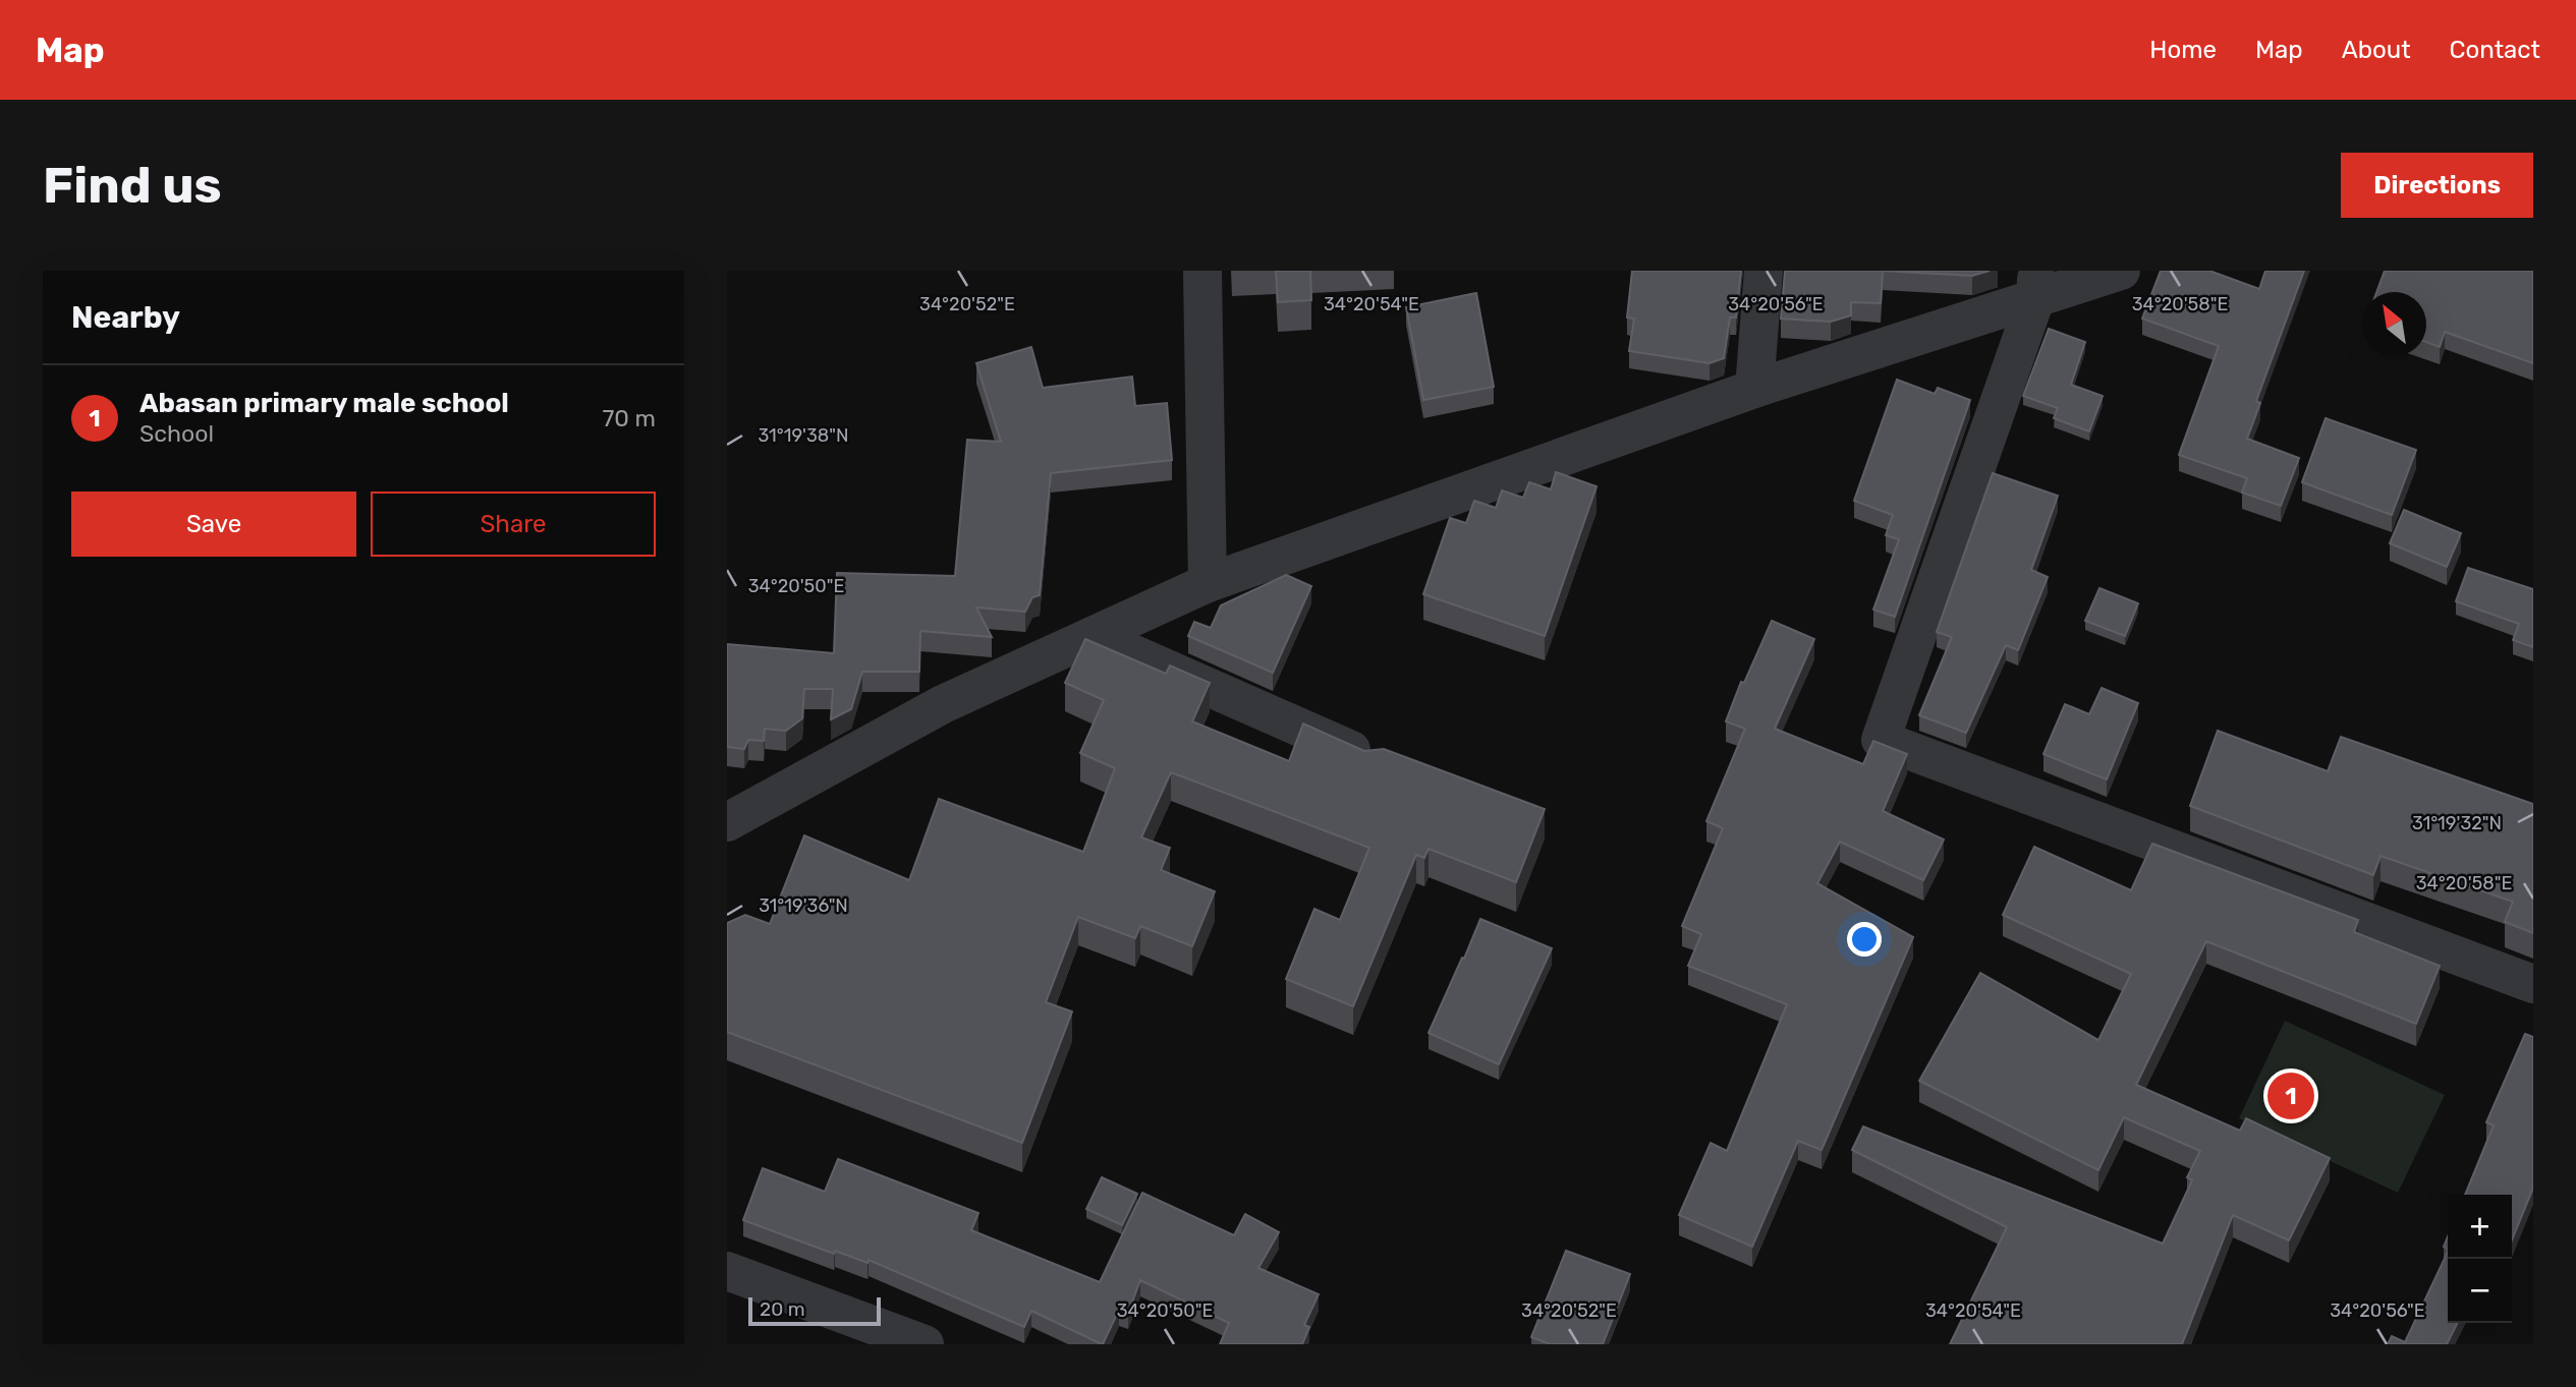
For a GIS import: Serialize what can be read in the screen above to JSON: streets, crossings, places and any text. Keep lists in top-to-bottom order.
{
  "scale_bar": "20 m",
  "north": "top left",
  "page": {
    "header": "Map",
    "nav": [
      "Home",
      "Map",
      "About",
      "Contact"
    ],
    "buttons": [
      "Directions",
      ["Save", "Share"]
    ],
    "title": "Find us",
    "heading": "Nearby",
    "list": [
      {
        "mark": "1",
        "name": "Abasan primary male school",
        "note": "School",
        "value": "70 m"
      }
    ],
    "pins": "1",
    "map_buttons": ["+", "−"],
    "scale": "20 m"
  },
  "coordinates": [
    "34°20'52\"E",
    "34°20'54\"E",
    "34°20'56\"E",
    "34°20'58\"E",
    "31°19'38\"N",
    "34°20'50\"E",
    "31°19'32\"N",
    "31°19'36\"N"
  ]
}
